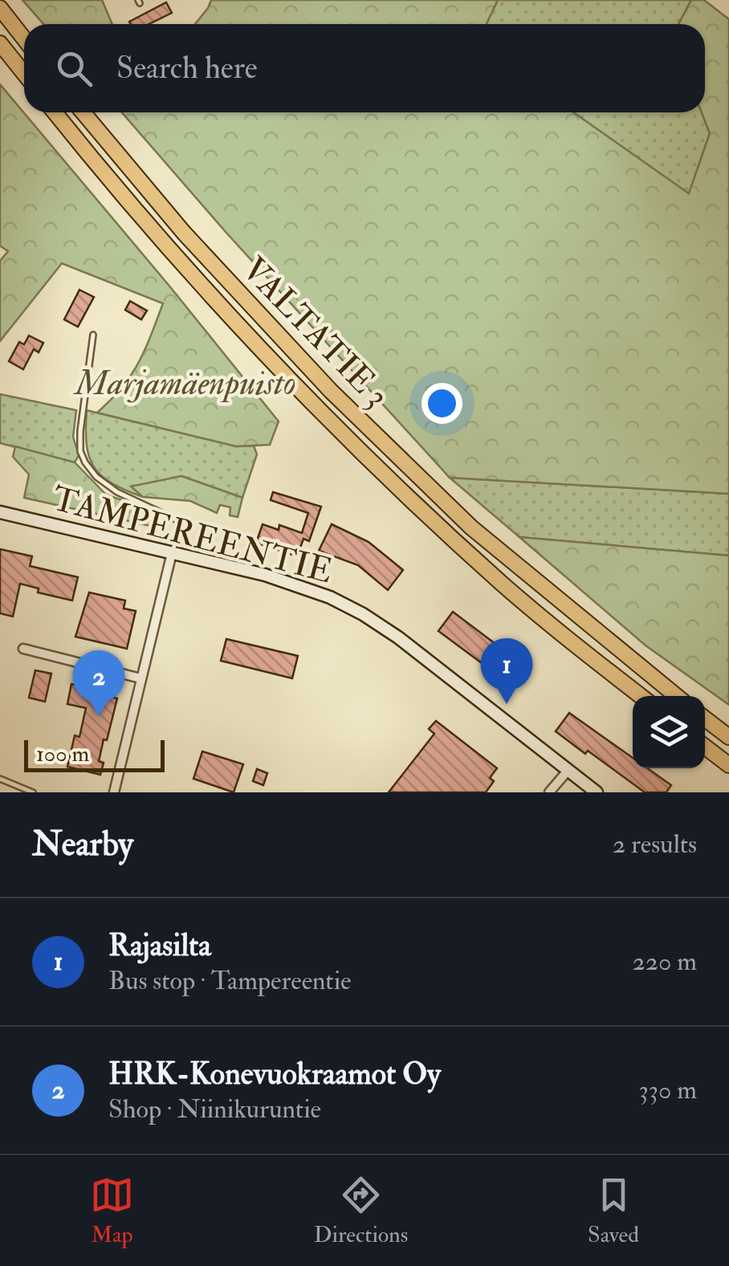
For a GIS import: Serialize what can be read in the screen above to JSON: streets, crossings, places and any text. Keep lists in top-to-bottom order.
{
  "streets": {
    "highway": ["VALTATIE 3"],
    "main road": ["TAMPEREENTIE"]
  },
  "parks": ["Marjamäenpuisto"],
  "scale_bar": "100 m",
  "page": {
    "search": "Search here",
    "pins": ["1", "2"],
    "scale": "100 m",
    "heading": ["Nearby", "2 results"],
    "list": [
      {
        "mark": "1",
        "name": "Rajasilta",
        "note": "Bus stop · Tampereentie",
        "value": "220 m"
      },
      {
        "mark": "2",
        "name": "HRK-Konevuokraamot Oy",
        "note": "Shop · Niinikuruntie",
        "value": "330 m"
      }
    ],
    "nav": ["Map", "Directions", "Saved"]
  }
}
